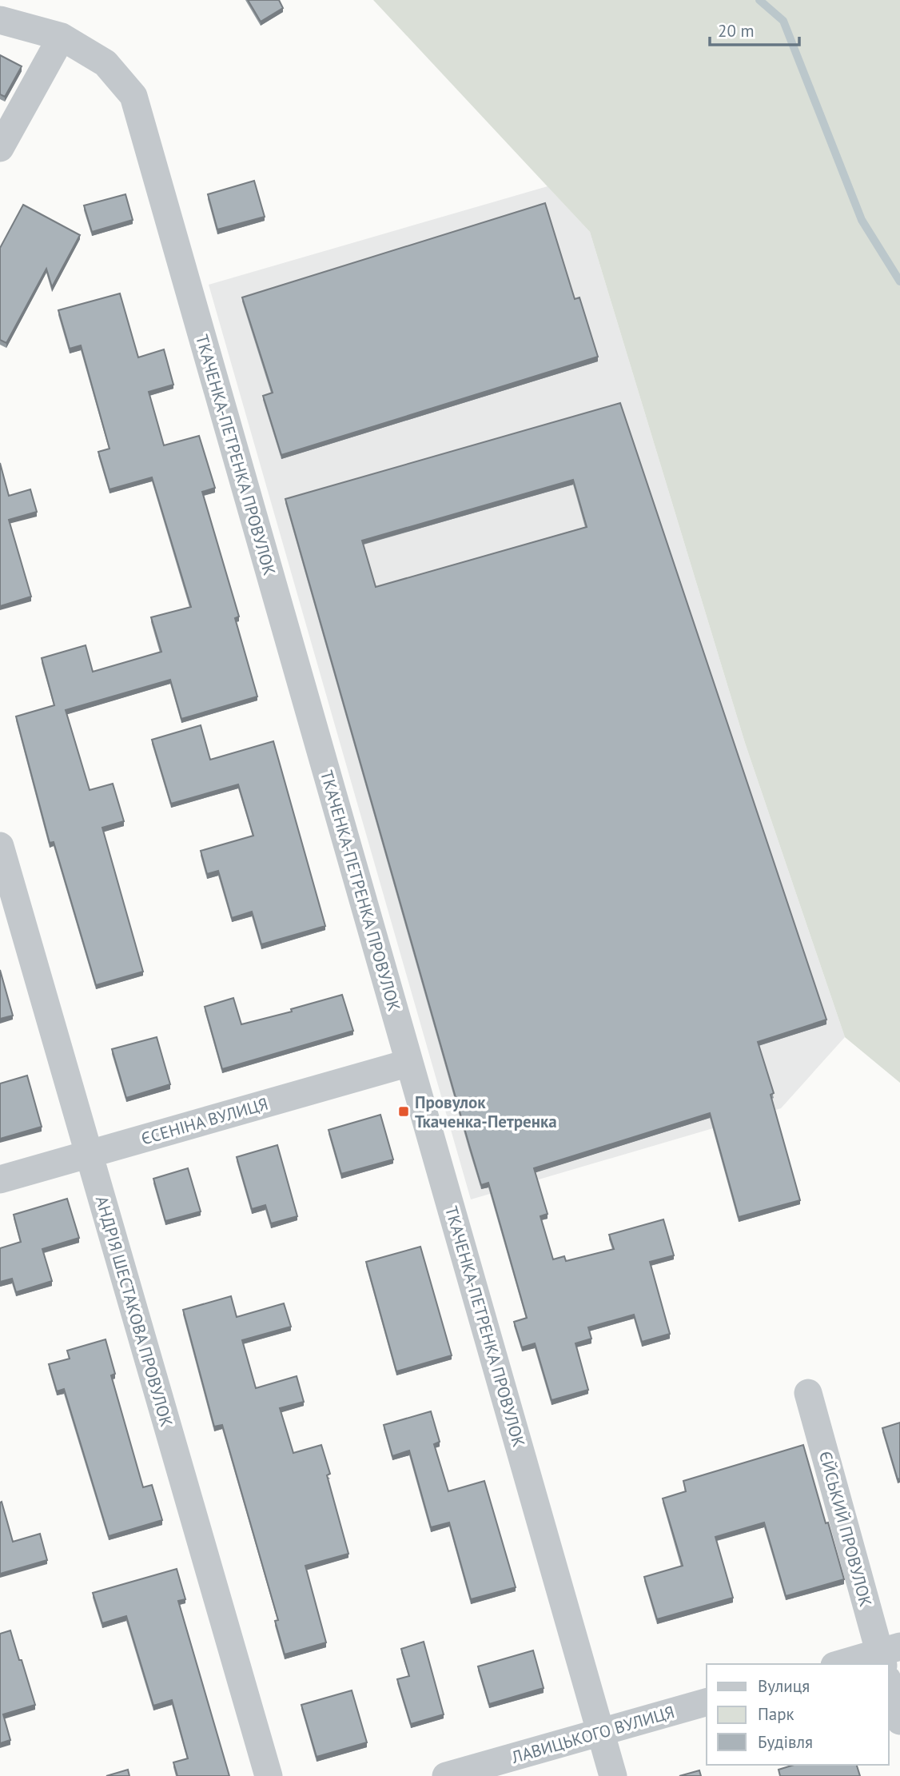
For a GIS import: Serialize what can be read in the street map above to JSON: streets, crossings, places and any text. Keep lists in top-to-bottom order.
{
  "streets": {
    "street": [
      "ТКАЧЕНКА-ПЕТРЕНКА ПРОВУЛОК",
      "ЄСЕНІНА ВУЛИЦЯ",
      "АНДРІЯ ШЕСТАКОВА ПРОВУЛОК",
      "ЄЙСЬКИЙ ПРОВУЛОК",
      "ЛАВИЦЬКОГО ВУЛИЦЯ"
    ]
  },
  "crossings": [
    ["ТКАЧЕНКА-ПЕТРЕНКА ПРОВУЛОК", "ЄСЕНІНА ВУЛИЦЯ"],
    ["ТКАЧЕНКА-ПЕТРЕНКА ПРОВУЛОК", "ЛАВИЦЬКОГО ВУЛИЦЯ"],
    ["ЄСЕНІНА ВУЛИЦЯ", "АНДРІЯ ШЕСТАКОВА ПРОВУЛОК"]
  ],
  "places": {
    "transit": ["Провулок Ткаченка-Петренка"]
  },
  "legend": ["Вулиця", "Парк", "Будівля"],
  "scale_bar": "20 m"
}
